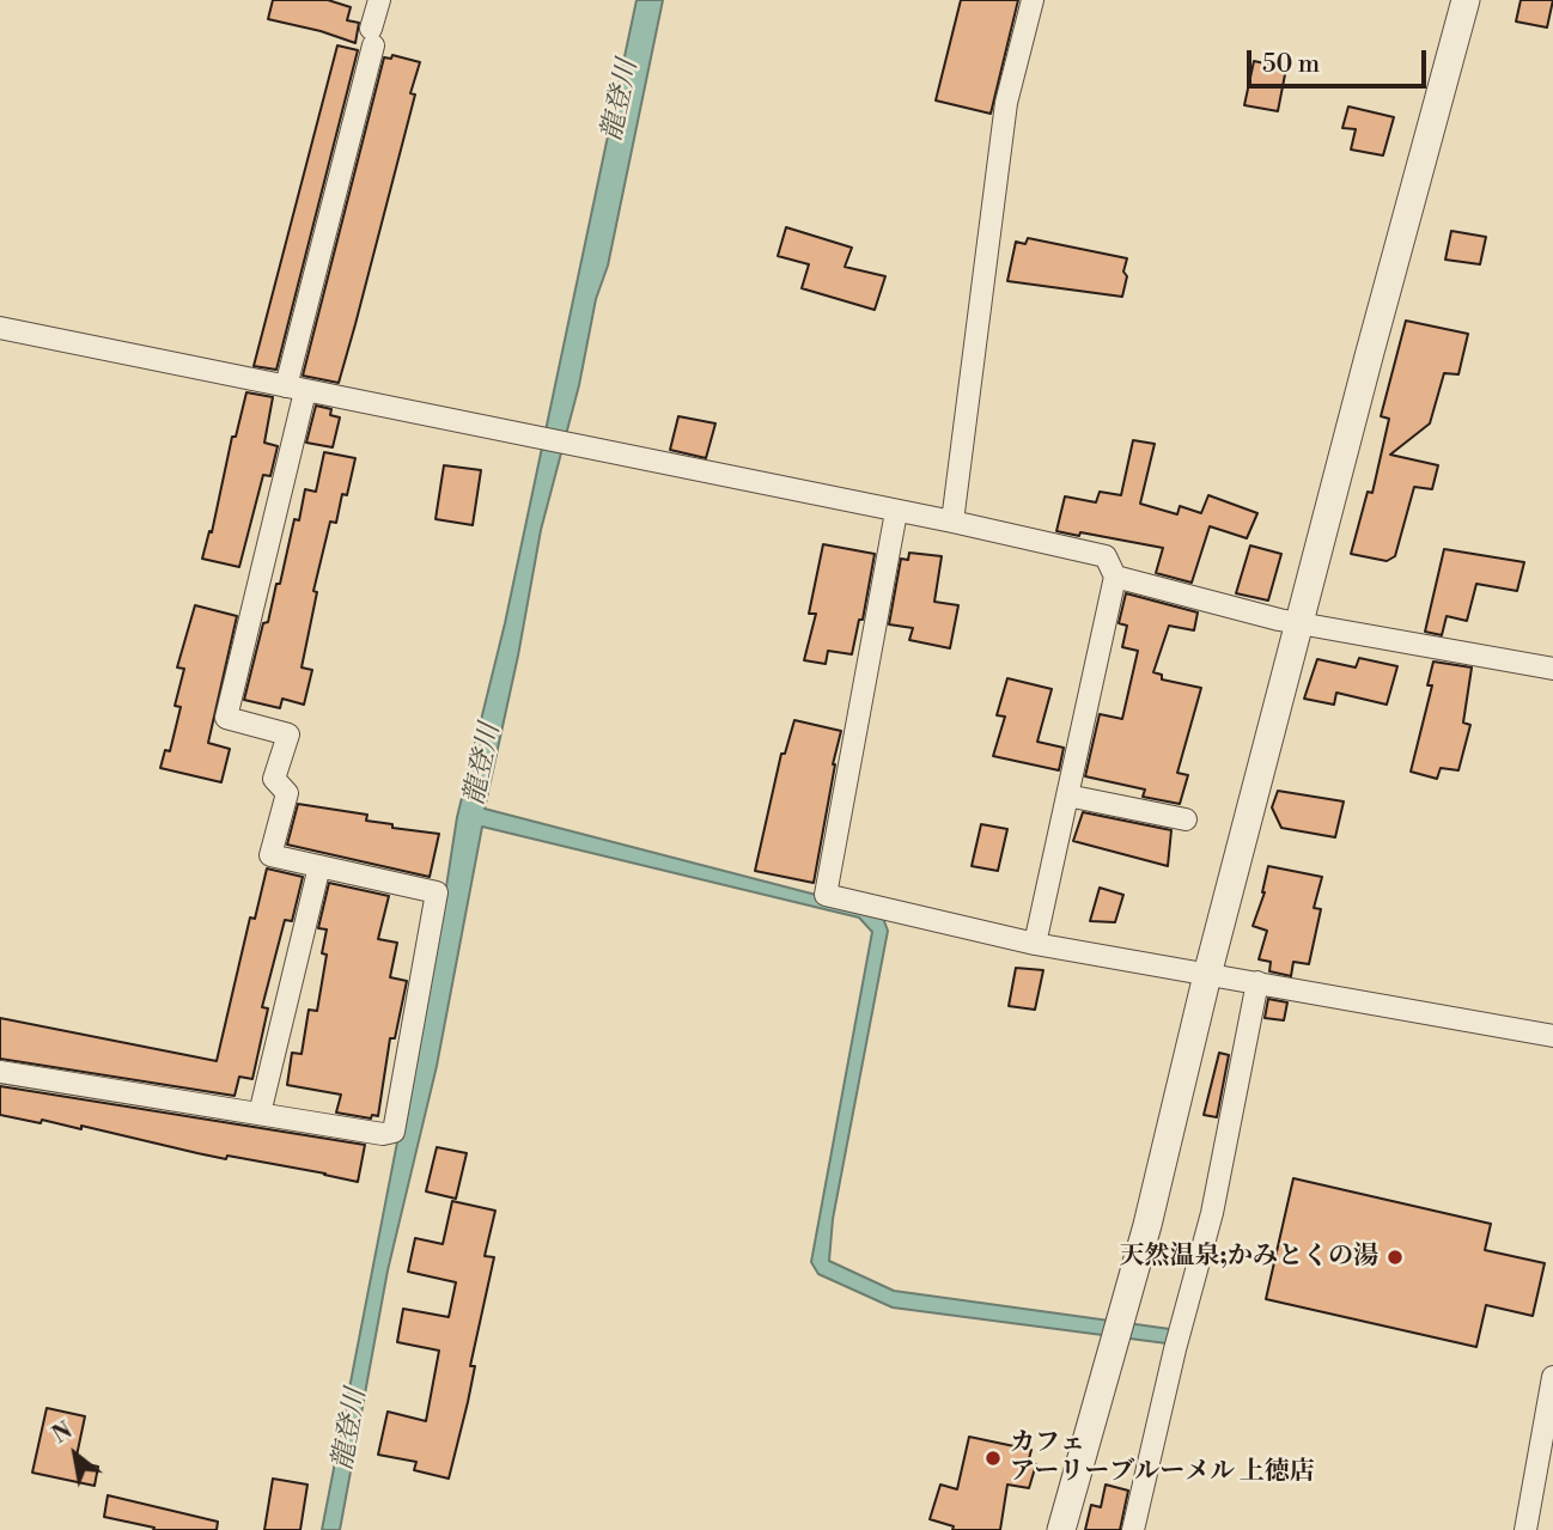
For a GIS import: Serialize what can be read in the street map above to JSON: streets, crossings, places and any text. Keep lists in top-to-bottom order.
{
  "water": ["龍登川"],
  "places": ["天然温泉;かみとくの湯", "カフェ アーリーブルーメル 上徳店"],
  "scale_bar": "50 m",
  "north": "top left"
}
